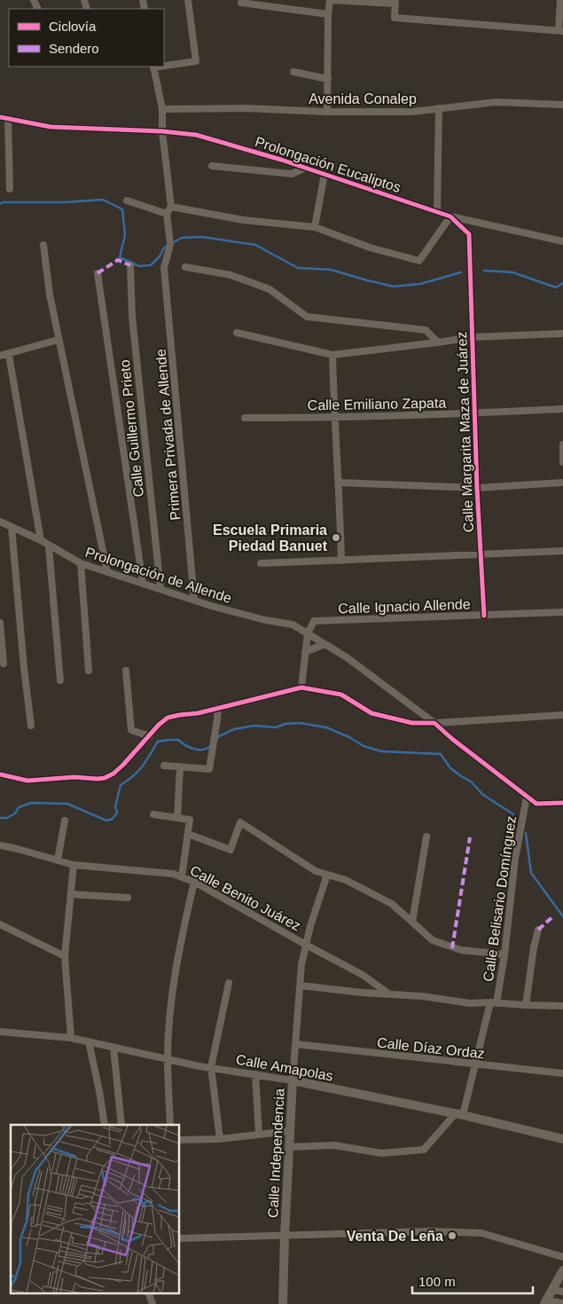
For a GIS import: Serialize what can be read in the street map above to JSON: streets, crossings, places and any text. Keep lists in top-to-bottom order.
{
  "streets": {
    "street": [
      "Avenida Conalep",
      "Prolongación Eucaliptos",
      "Calle Emiliano Zapata",
      "Calle Guillermo Prieto",
      "Calle Margarita Maza de Juárez",
      "Primera Privada de Allende",
      "Prolongación de Allende",
      "Calle Ignacio Allende",
      "Calle Benito Juárez",
      "Calle Belisario Domínguez",
      "Calle Díaz Ordaz",
      "Calle Amapolas",
      "Calle Independencia"
    ]
  },
  "crossings": [
    ["Prolongación Eucaliptos", "Calle Margarita Maza de Juárez"],
    ["Calle Emiliano Zapata", "Calle Margarita Maza de Juárez"],
    ["Calle Guillermo Prieto", "Prolongación de Allende"],
    ["Calle Margarita Maza de Juárez", "Calle Ignacio Allende"],
    ["Primera Privada de Allende", "Prolongación de Allende"],
    ["Prolongación de Allende", "Calle Ignacio Allende"],
    ["Prolongación de Allende", "Calle Belisario Domínguez"],
    ["Calle Benito Juárez", "Calle Independencia"],
    ["Calle Belisario Domínguez", "Calle Díaz Ordaz"],
    ["Calle Belisario Domínguez", "Calle Amapolas"],
    ["Calle Díaz Ordaz", "Calle Independencia"],
    ["Calle Amapolas", "Calle Independencia"]
  ],
  "places": ["Escuela Primaria Piedad Banuet", "Venta De Leña"],
  "legend": ["Ciclovía", "Sendero"],
  "scale_bar": "100 m"
}
